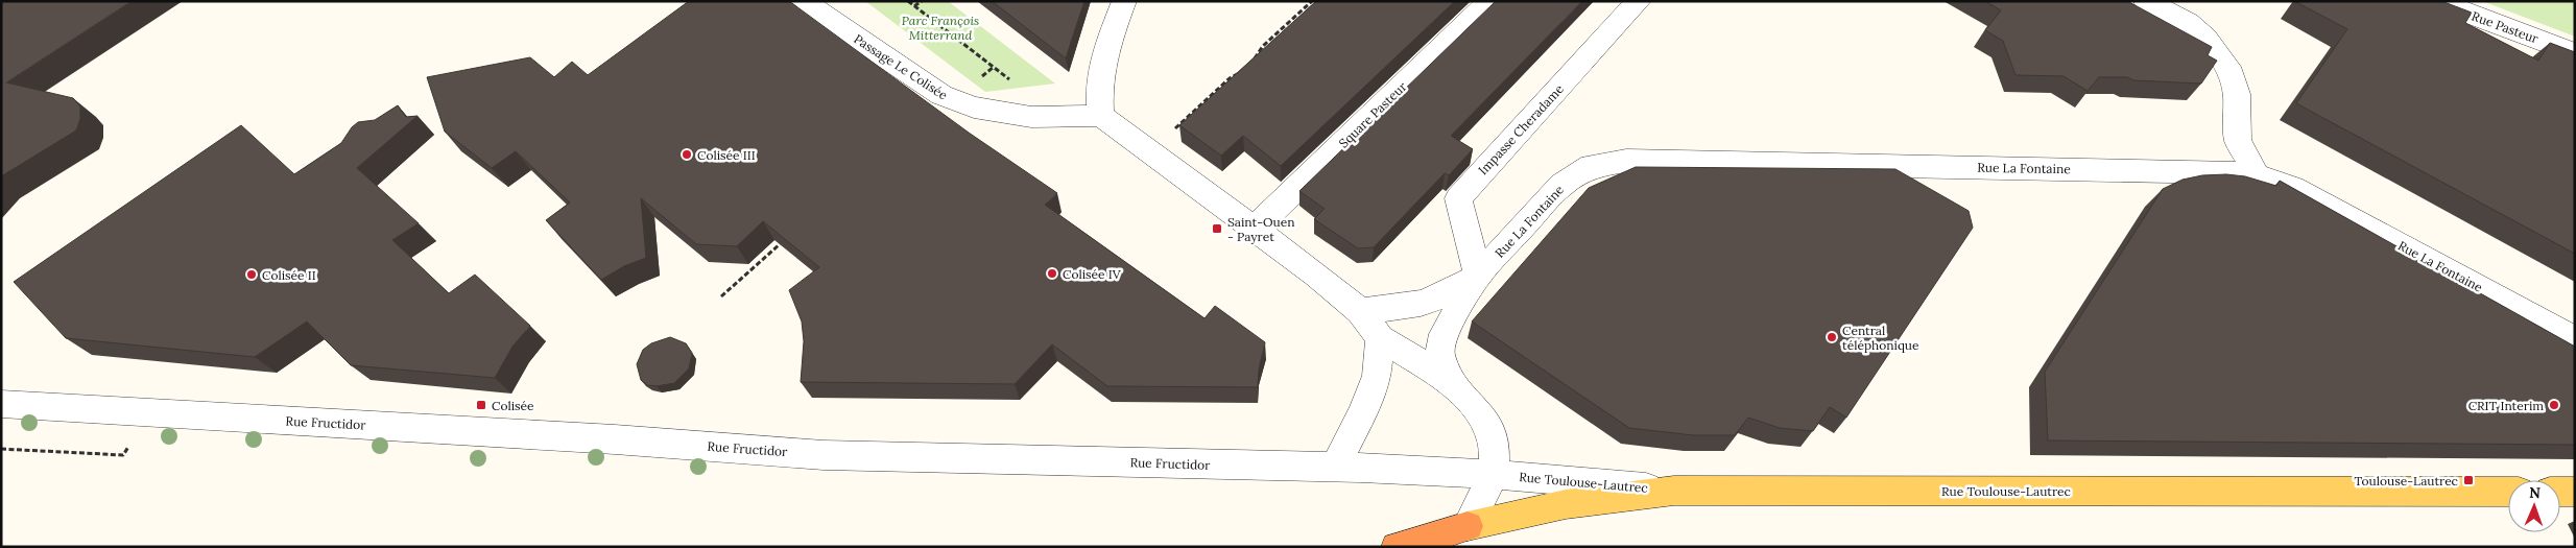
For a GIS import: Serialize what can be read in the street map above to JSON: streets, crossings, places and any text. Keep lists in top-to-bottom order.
{
  "streets": {
    "main road": ["Rue Toulouse-Lautrec"],
    "street": [
      "Rue Pasteur",
      "Passage Le Colisée",
      "Square Pasteur",
      "Impasse Cheradame",
      "Rue La Fontaine",
      "Rue Fructidor"
    ]
  },
  "crossings": [
    ["Passage Le Colisée", "Rue La Fontaine"],
    ["Square Pasteur", "Rue La Fontaine"],
    ["Impasse Cheradame", "Rue La Fontaine"],
    ["Rue La Fontaine", "Rue Fructidor"],
    ["Rue La Fontaine", "Rue Toulouse-Lautrec"],
    ["Rue Fructidor", "Rue Toulouse-Lautrec"]
  ],
  "parks": ["Parc François Mitterrand"],
  "places": {
    "other": [
      "Colisée III",
      "Colisée IV",
      "Colisée II",
      "Central téléphonique",
      "CRIT Interim"
    ],
    "transit": ["Saint-Ouen - Payret", "Colisée", "Toulouse-Lautrec"]
  },
  "north": "top"
}
